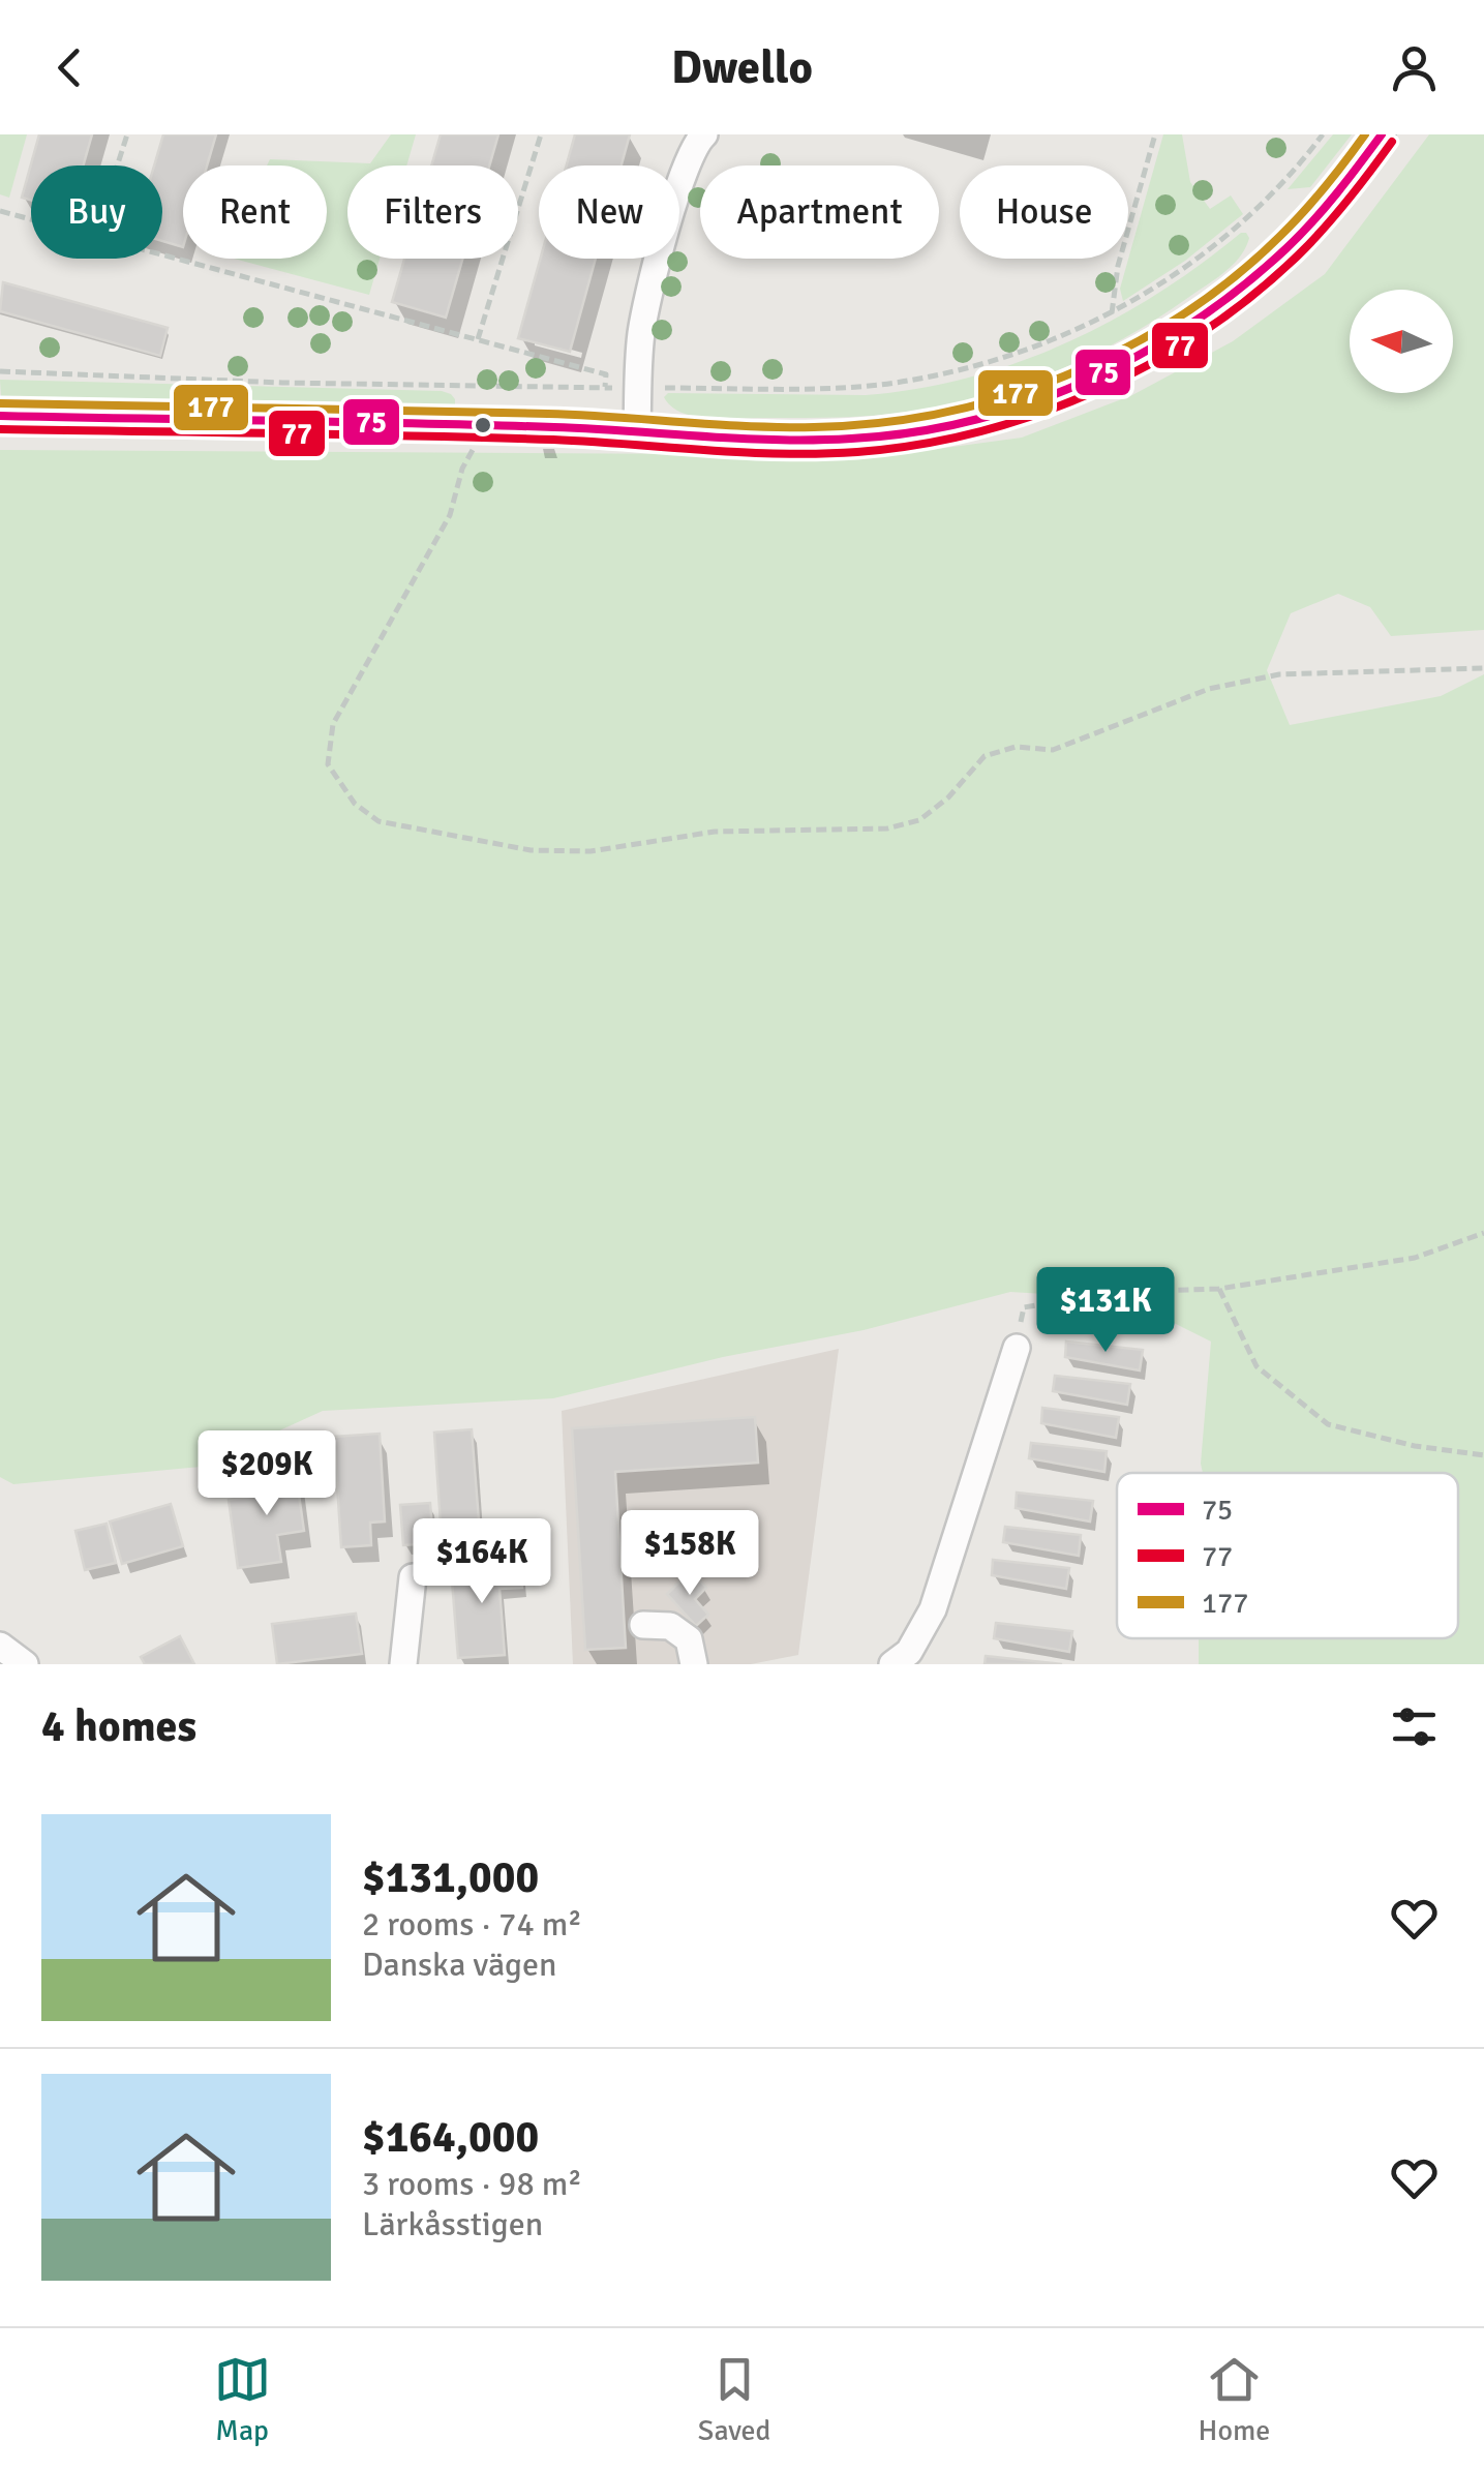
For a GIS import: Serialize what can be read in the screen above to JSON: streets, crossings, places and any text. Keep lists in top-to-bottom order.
{
  "lines": ["transit line 75", "transit line 177", "transit line 77"],
  "legend": ["75", "77", "177"],
  "north": "left",
  "page": {
    "header": "Dwello",
    "chip": [
      "Buy",
      "Rent",
      "Filters",
      "New",
      "Apartment",
      "House"
    ],
    "price": [
      "$131K",
      "$209K",
      "$158K",
      "$164K"
    ],
    "heading": "4 homes",
    "list": [
      {
        "name": "$131,000",
        "note": "2 rooms · 74 m² · Danska vägen"
      },
      {
        "name": "$164,000",
        "note": "3 rooms · 98 m² · Lärkåsstigen"
      }
    ],
    "tabs": ["Map", "Saved", "Home"]
  }
}
